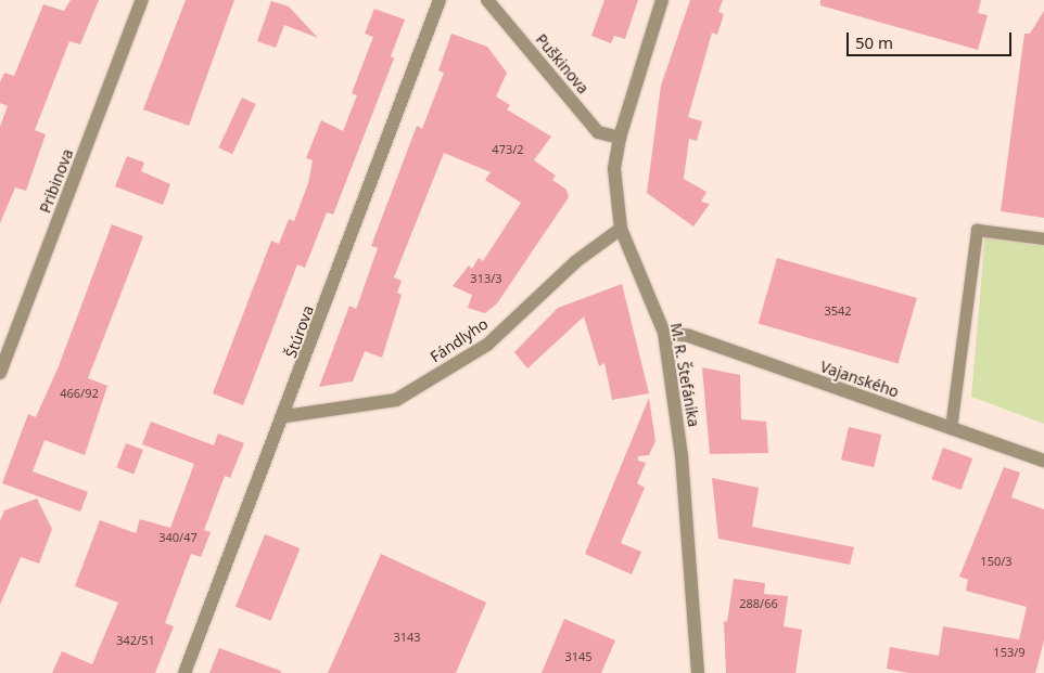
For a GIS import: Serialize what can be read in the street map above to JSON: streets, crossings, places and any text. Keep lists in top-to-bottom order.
{
  "streets": {
    "street": [
      "Puškinova",
      "Pribinova",
      "Štúrova",
      "Fándlyho",
      "M. R. Štefánika",
      "Vajanského"
    ]
  },
  "crossings": [
    ["Puškinova", "M. R. Štefánika"],
    ["Štúrova", "Fándlyho"],
    ["Fándlyho", "M. R. Štefánika"],
    ["M. R. Štefánika", "Vajanského"]
  ],
  "house_numbers": [
    "473/2",
    "313/3",
    "3542",
    "466/92",
    "340/47",
    "150/3",
    "288/66",
    "3143",
    "342/51",
    "153/9",
    "3145"
  ],
  "scale_bar": "50 m"
}
